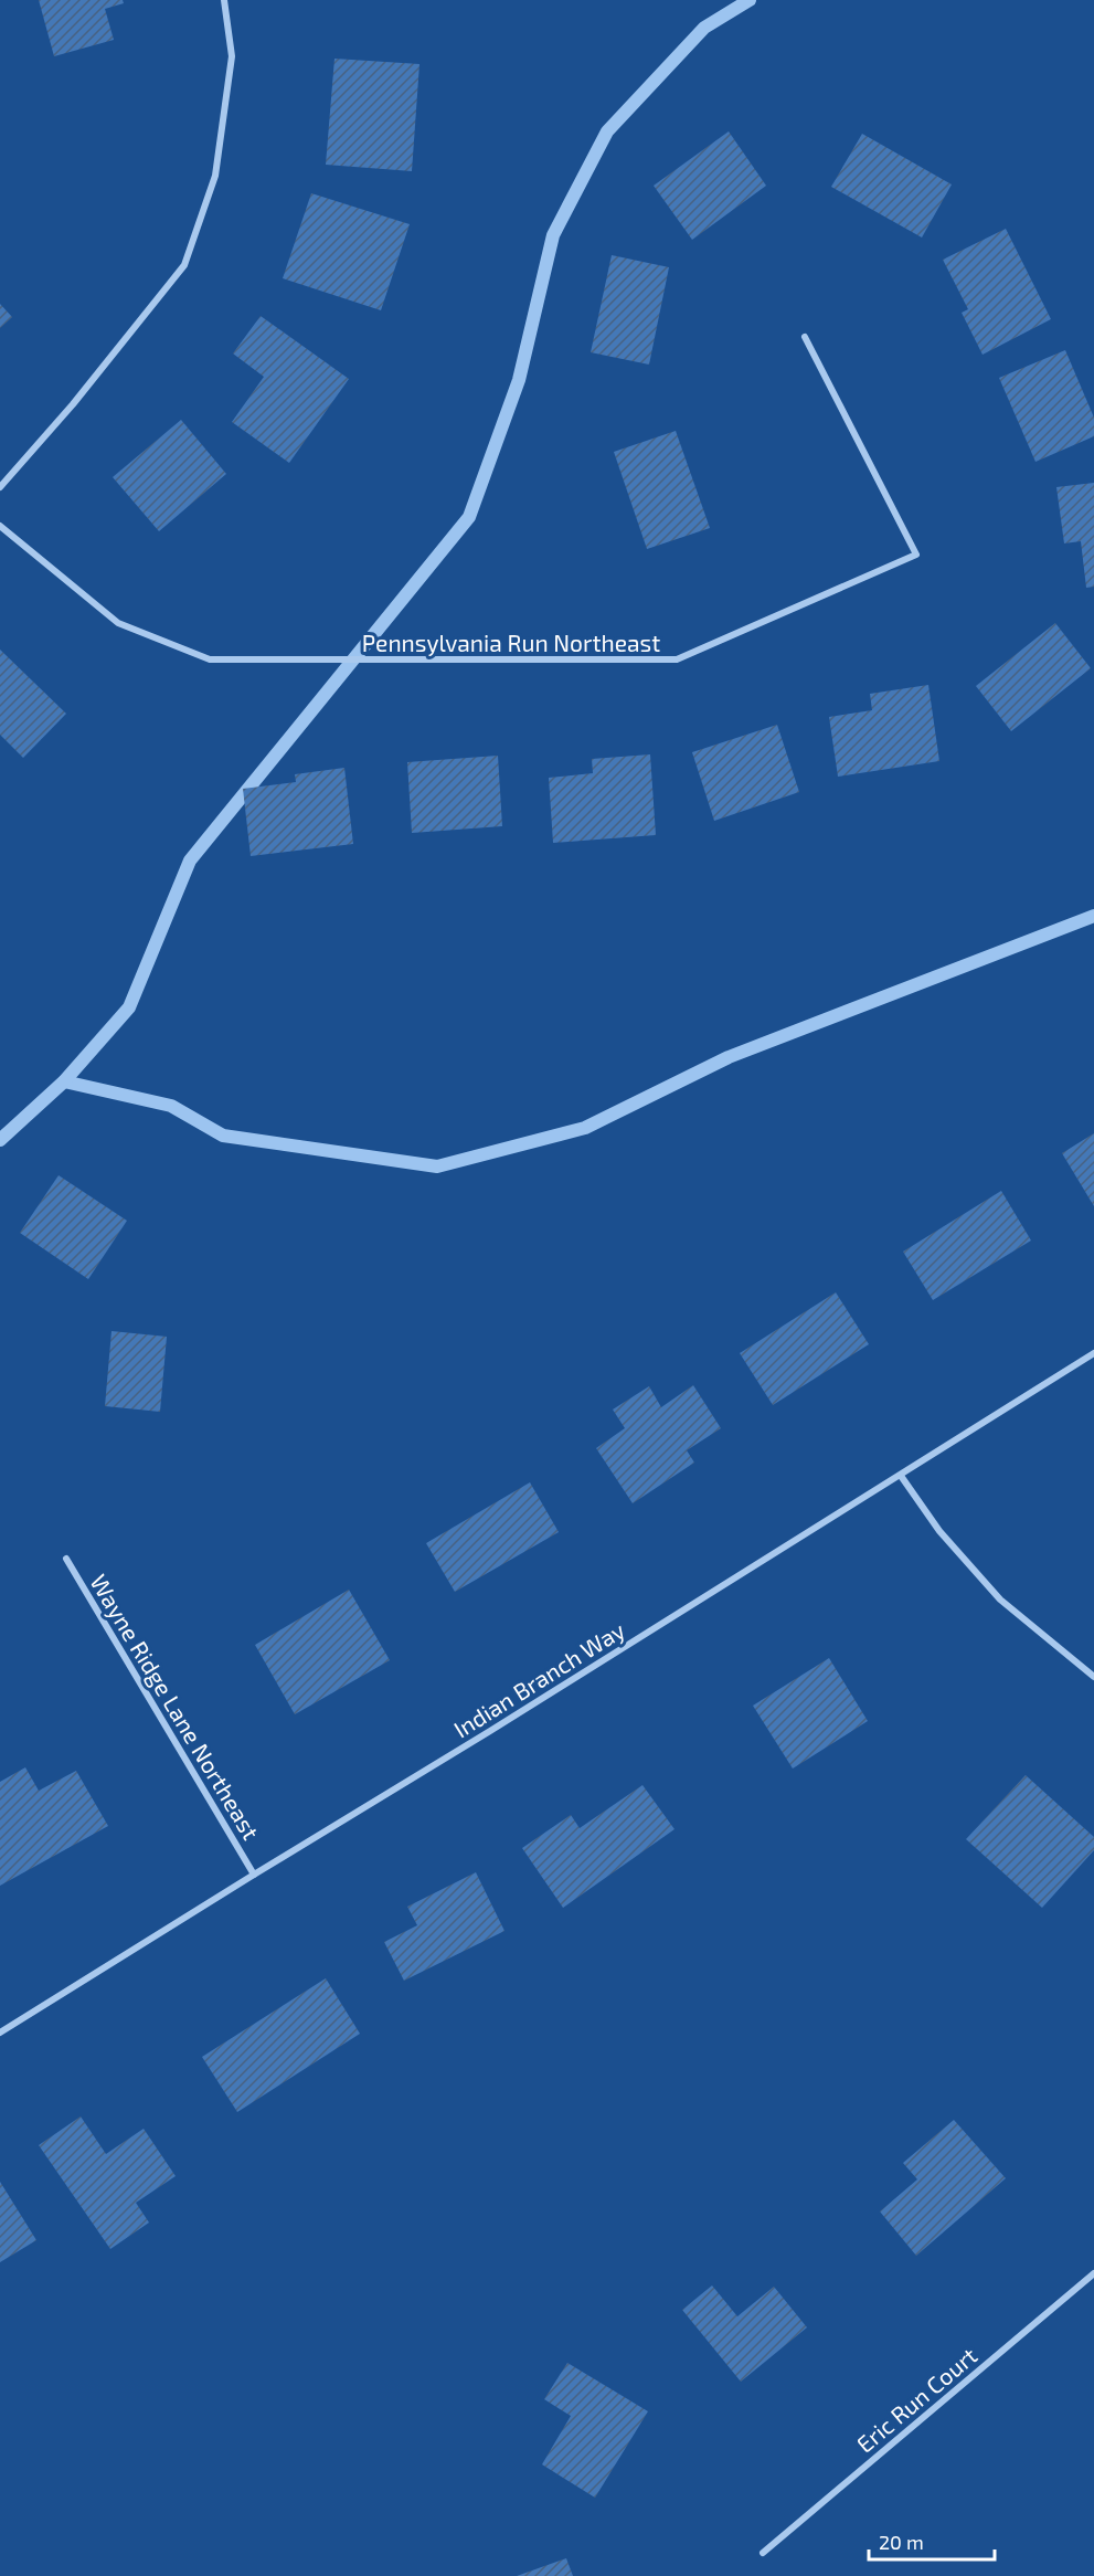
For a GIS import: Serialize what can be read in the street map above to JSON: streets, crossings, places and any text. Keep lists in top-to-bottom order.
{
  "streets": {
    "street": [
      "Pennsylvania Run Northeast",
      "Indian Branch Way",
      "Wayne Ridge Lane Northeast",
      "Eric Run Court"
    ]
  },
  "crossings": [
    ["Indian Branch Way", "Wayne Ridge Lane Northeast"]
  ],
  "scale_bar": "20 m"
}
